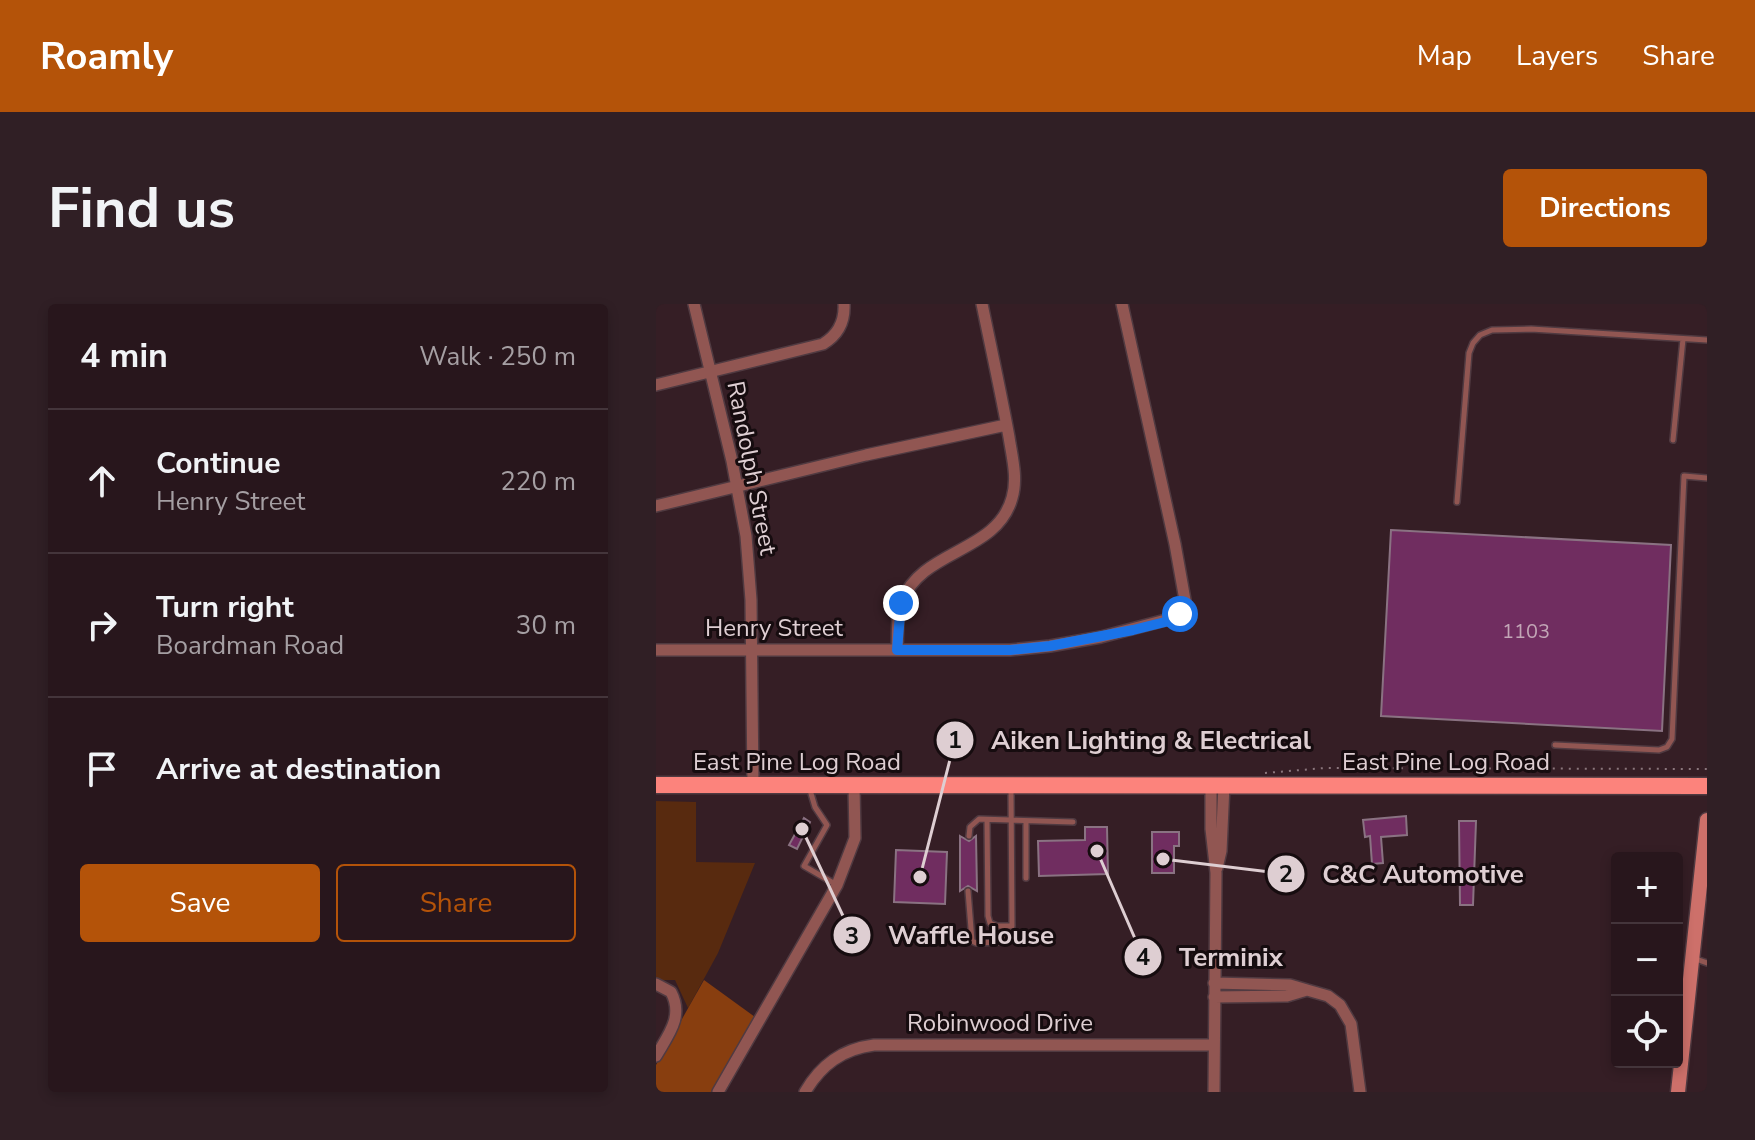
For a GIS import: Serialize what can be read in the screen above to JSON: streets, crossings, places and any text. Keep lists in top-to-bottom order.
{
  "streets": {
    "main road": ["East Pine Log Road"],
    "street": ["Randolph Street", "Henry Street", "Robinwood Drive"]
  },
  "crossings": [
    ["Randolph Street", "Henry Street"],
    ["Randolph Street", "East Pine Log Road"]
  ],
  "places": [
    "Waffle House",
    "Terminix",
    "C&C Automotive",
    "Aiken Lighting & Electrical"
  ],
  "house_numbers": ["1103"],
  "page": {
    "header": "Roamly",
    "nav": ["Map", "Layers", "Share"],
    "buttons": [
      "Directions",
      ["Save", "Share"]
    ],
    "title": "Find us",
    "heading": ["4 min", "Walk · 250 m"],
    "list": [
      ["Continue", "Henry Street", "220 m"],
      ["Turn right", "Boardman Road", "30 m"],
      "Arrive at destination"
    ],
    "map_buttons": ["+", "−"]
  }
}
